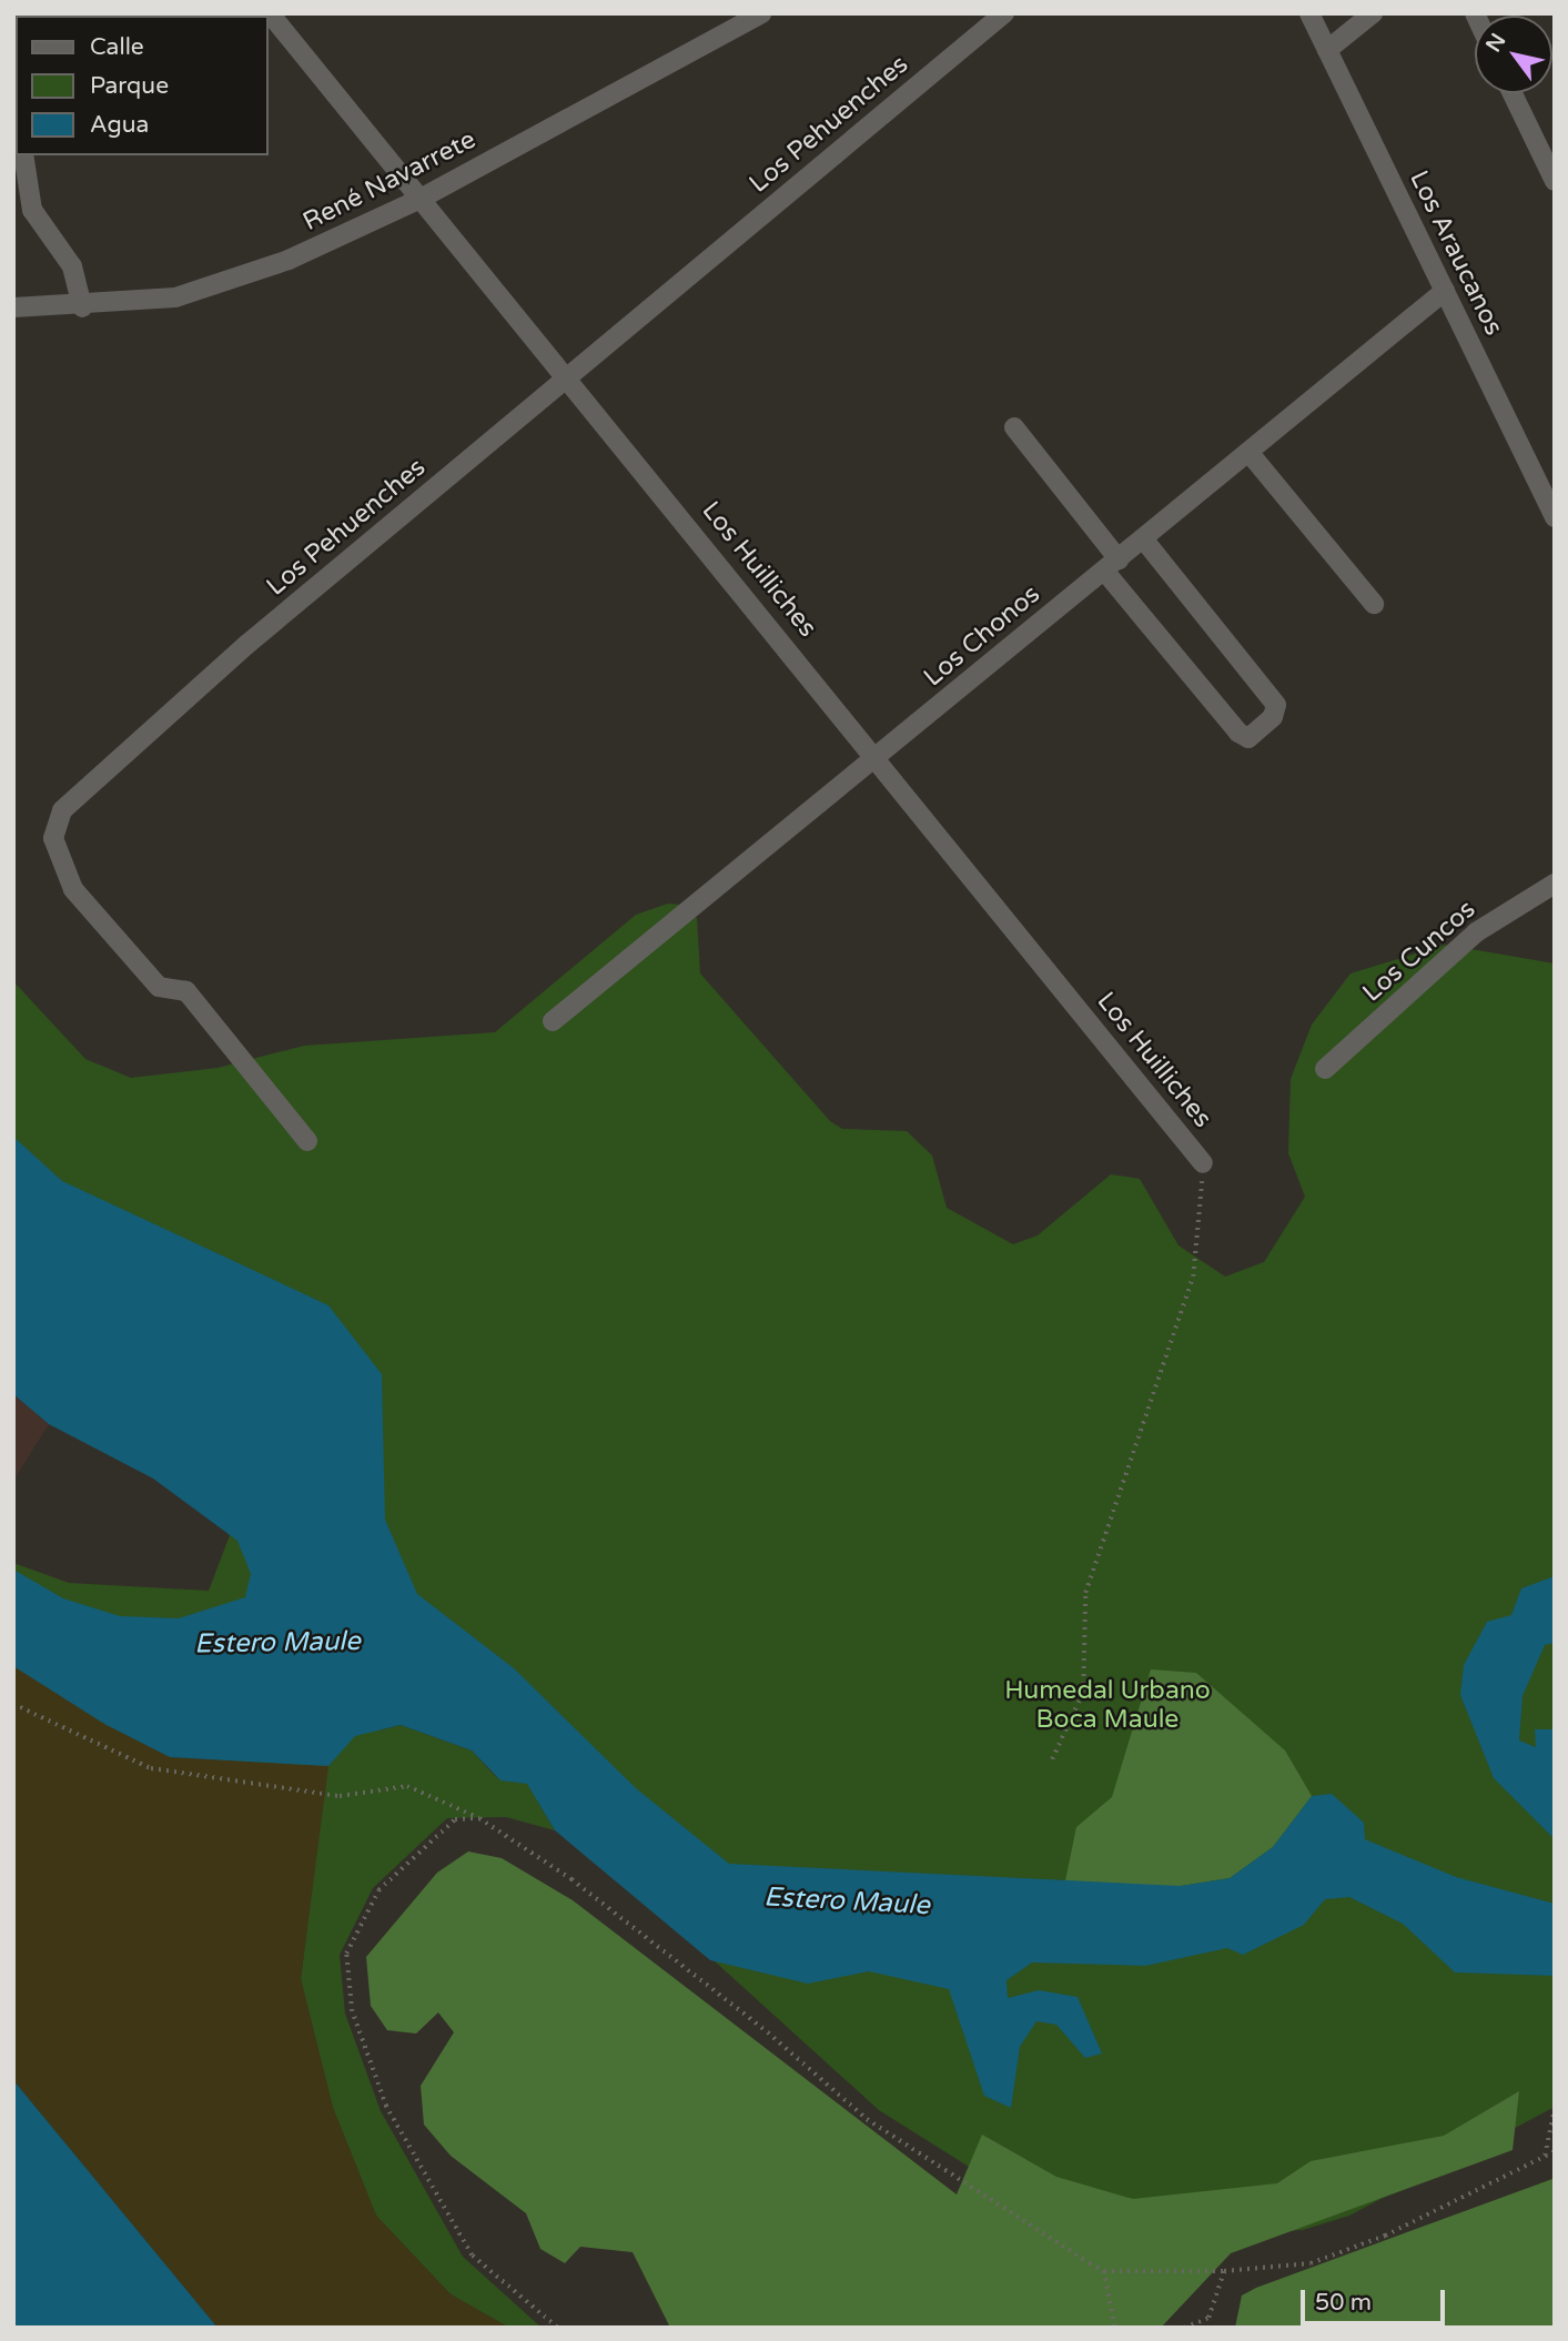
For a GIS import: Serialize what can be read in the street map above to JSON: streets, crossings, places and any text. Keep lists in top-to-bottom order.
{
  "streets": {
    "street": [
      "Los Pehuenches",
      "René Navarrete",
      "Los Araucanos",
      "Los Huilliches",
      "Los Chonos",
      "Los Cuncos"
    ]
  },
  "crossings": [
    ["Los Pehuenches", "Los Huilliches"],
    ["René Navarrete", "Los Huilliches"],
    ["Los Araucanos", "Los Chonos"],
    ["Los Huilliches", "Los Chonos"]
  ],
  "water": ["Estero Maule"],
  "parks": ["Humedal Urbano Boca Maule"],
  "legend": ["Calle", "Parque", "Agua"],
  "scale_bar": "50 m",
  "north": "top left"
}
